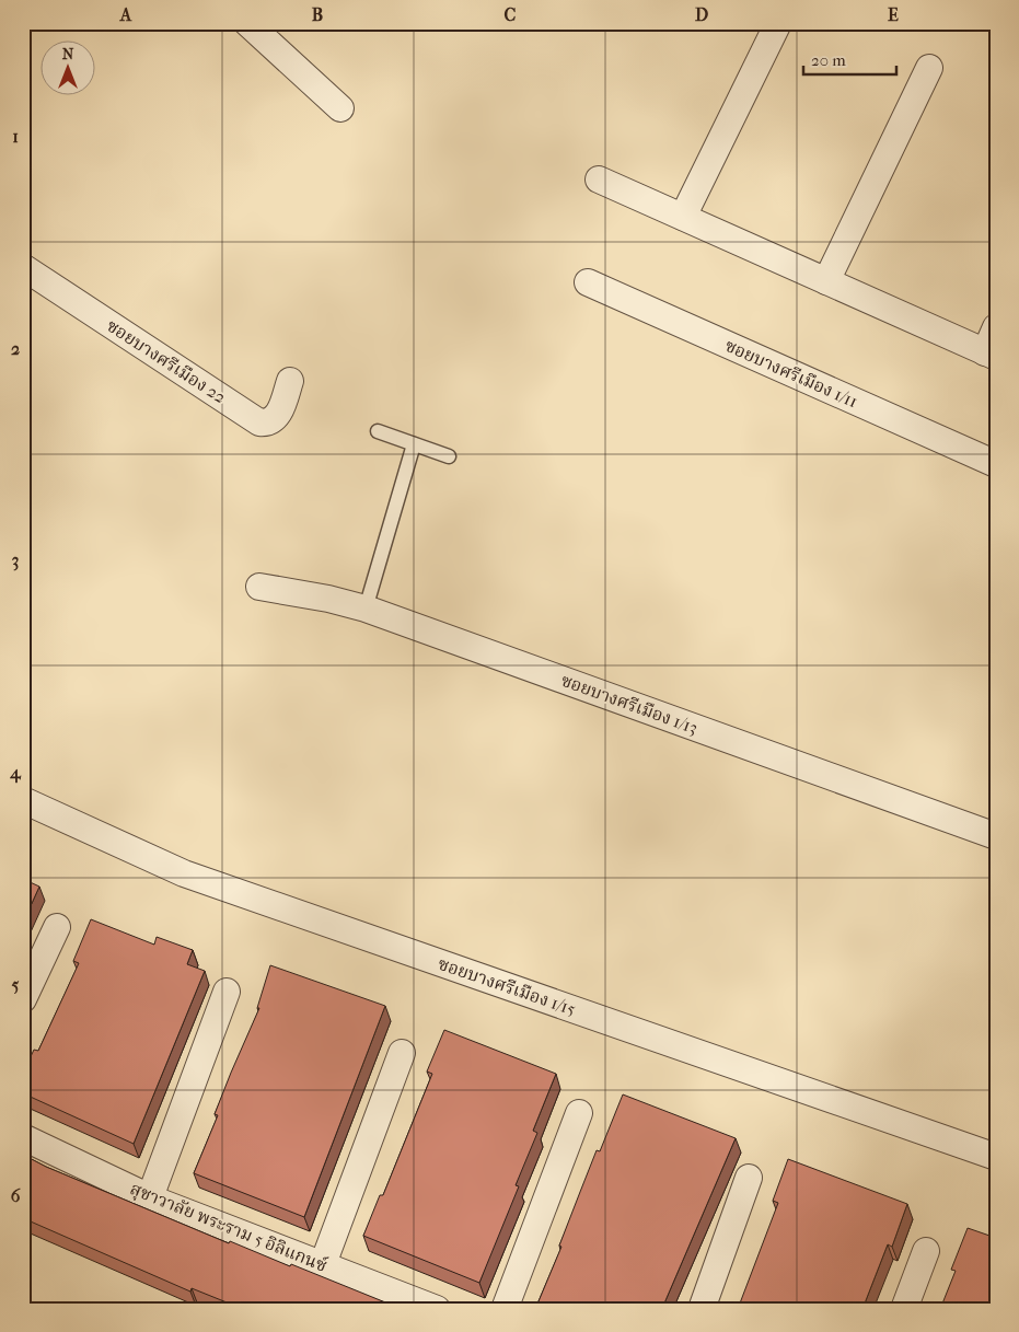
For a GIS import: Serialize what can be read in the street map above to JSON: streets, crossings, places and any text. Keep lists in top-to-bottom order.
{
  "streets": {
    "street": [
      "ซอยบางศรีเมือง 22",
      "ซอยบางศรีเมือง 1/11",
      "ซอยบางศรีเมือง 1/13",
      "ซอยบางศรีเมือง 1/15",
      "สุชาวาลัย พระราม 5 อิลิแกนซ์"
    ]
  },
  "scale_bar": "20 m",
  "north": "top",
  "grid": {
    "columns": [
      "A",
      "B",
      "C",
      "D",
      "E"
    ],
    "rows": [
      "1",
      "2",
      "3",
      "4",
      "5",
      "6"
    ]
  }
}
